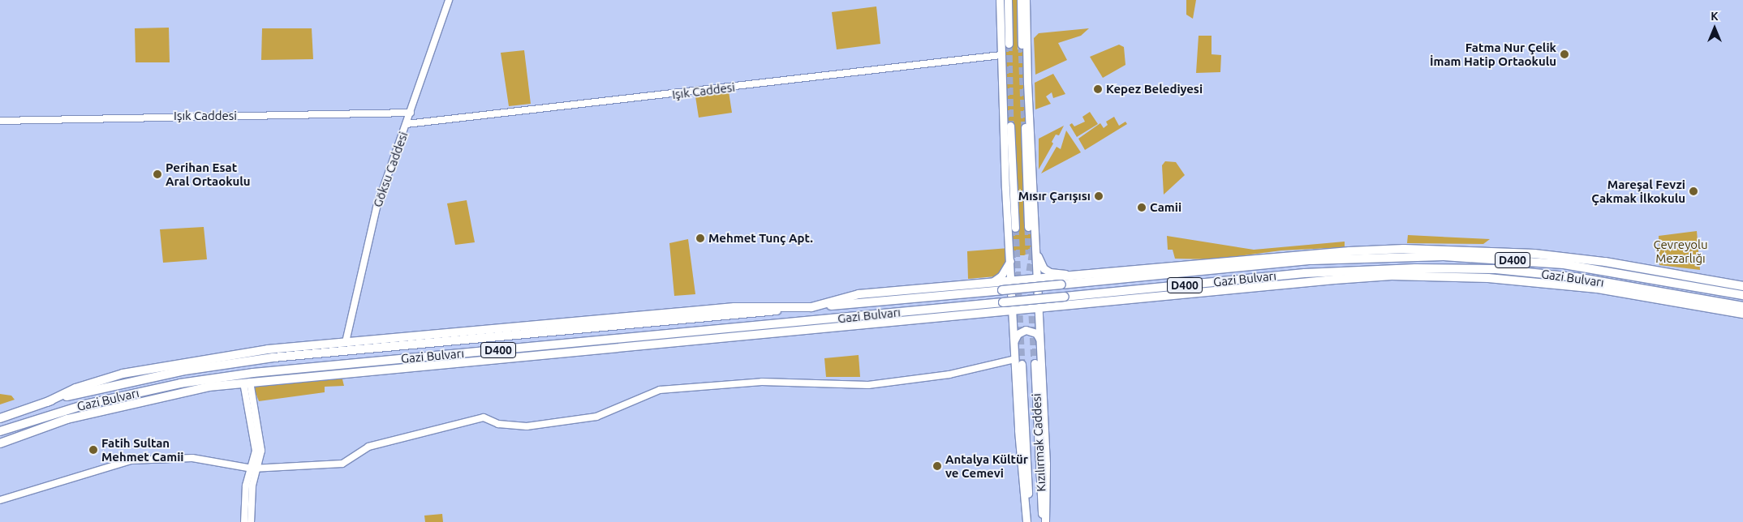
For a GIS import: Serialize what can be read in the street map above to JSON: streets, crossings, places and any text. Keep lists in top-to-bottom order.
{
  "streets": {
    "highway": ["D400", "Gazi Bulvarı"],
    "main road": ["Kızılırmak Caddesi"],
    "street": ["Işık Caddesi", "Göksu Caddesi"]
  },
  "crossings": [
    ["Işık Caddesi", "Göksu Caddesi"]
  ],
  "parks": ["Çevreyolu Mezarlığı"],
  "places": [
    "Fatma Nur Çelik İmam Hatip Ortaokulu",
    "Kepez Belediyesi",
    "Perihan Esat Aral Ortaokulu",
    "Mareşal Fevzi Çakmak İlkokulu",
    "Mısır Çarışısı",
    "Camii",
    "Mehmet Tunç Apt.",
    "Fatih Sultan Mehmet Camii",
    "Antalya Kültür ve Cemevi"
  ],
  "north": "top"
}
